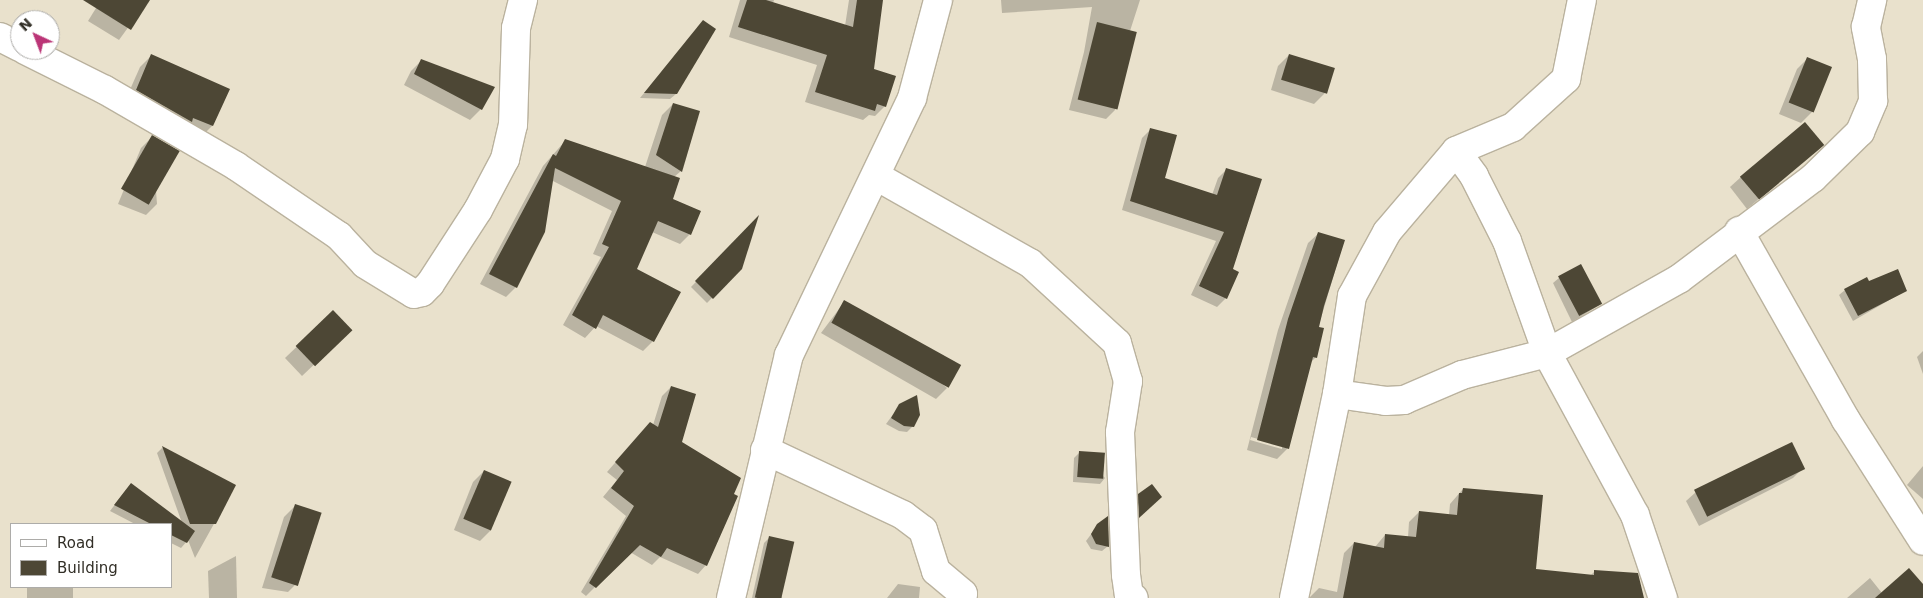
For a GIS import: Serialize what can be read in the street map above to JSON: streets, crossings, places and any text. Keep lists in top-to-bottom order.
{
  "legend": ["Road", "Building"],
  "north": "top left"
}
